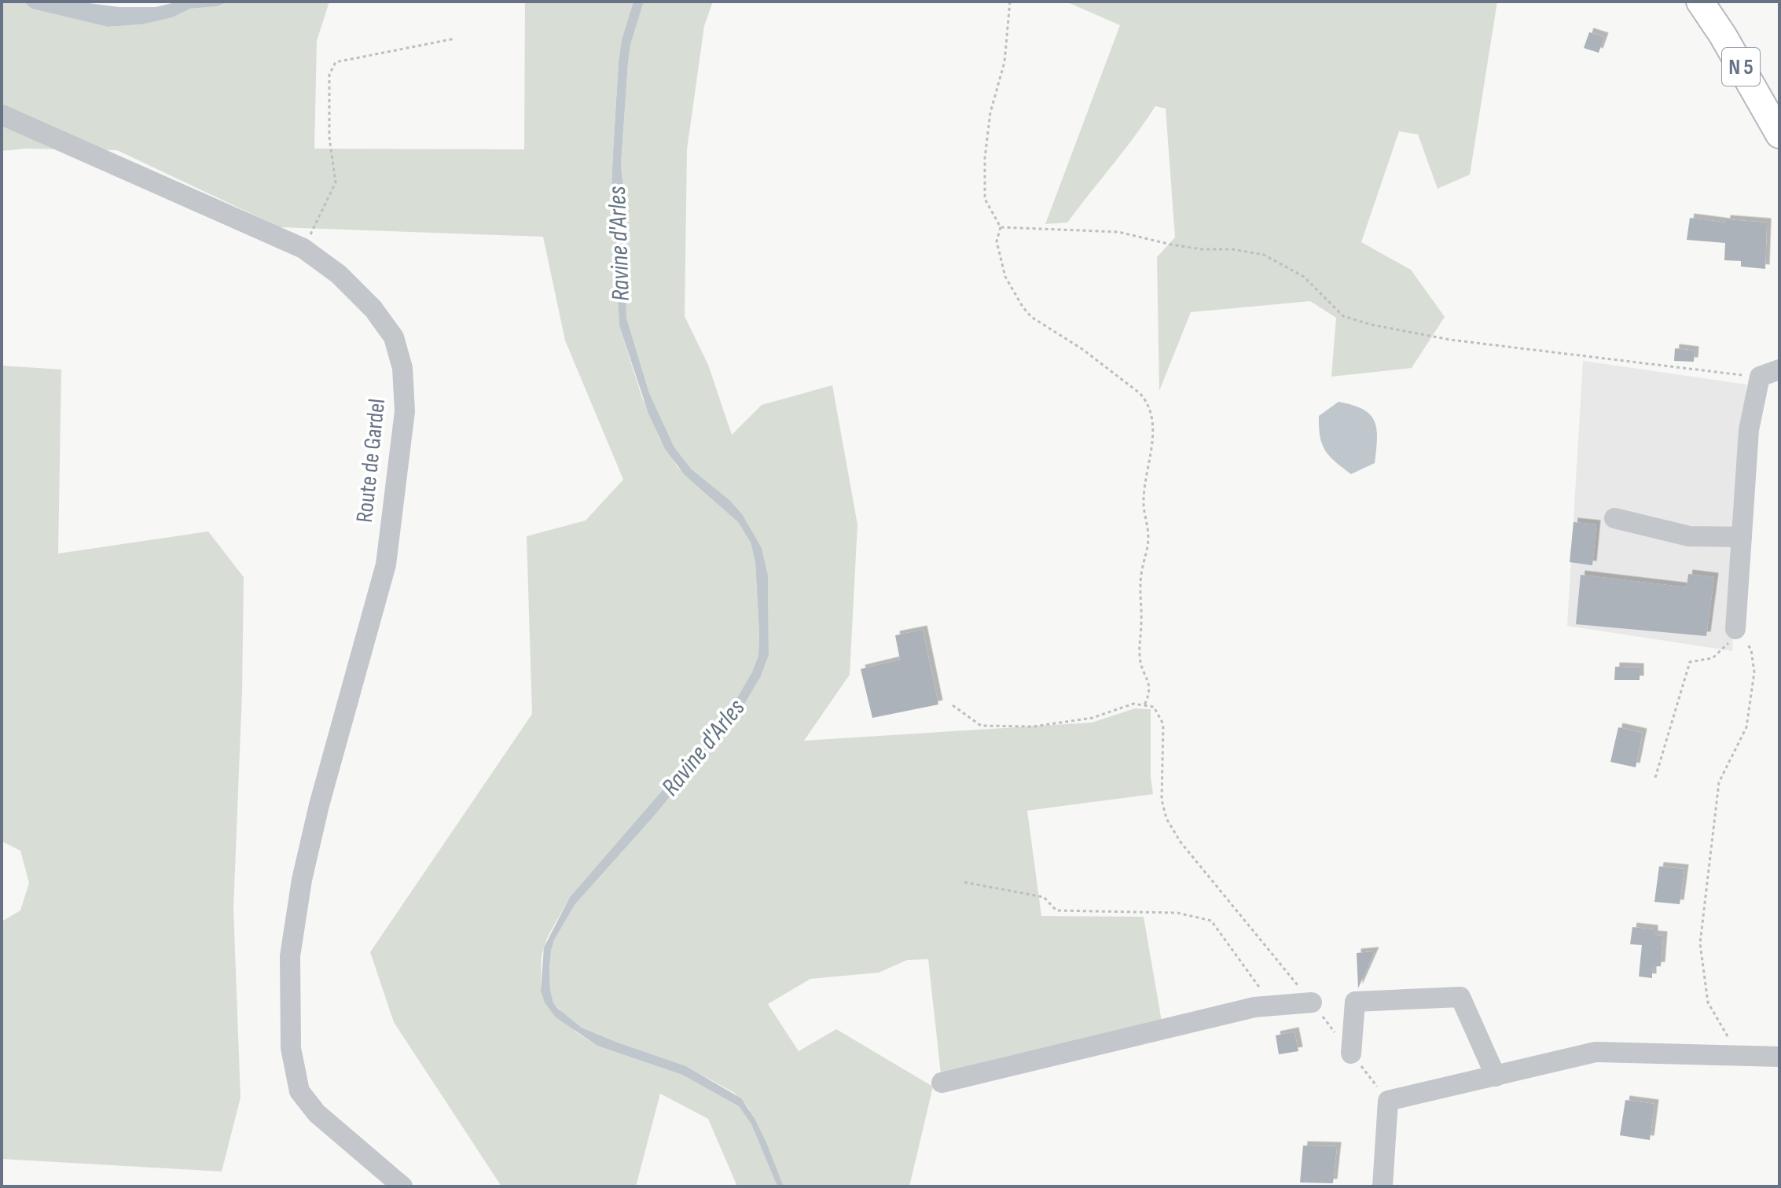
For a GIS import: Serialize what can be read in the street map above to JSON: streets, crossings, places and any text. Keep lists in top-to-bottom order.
{
  "streets": {
    "main road": ["N 5"],
    "street": ["Route de Gardel"]
  },
  "water": ["Ravine d'Arles"]
}
